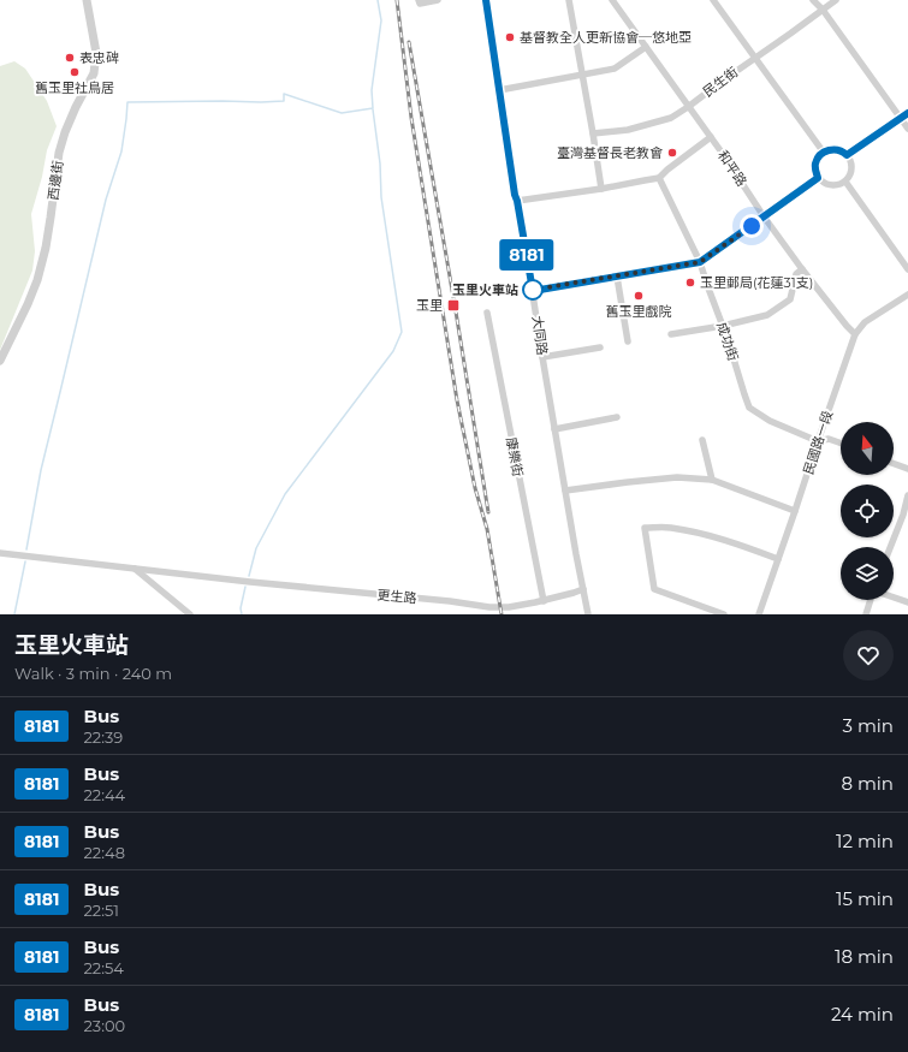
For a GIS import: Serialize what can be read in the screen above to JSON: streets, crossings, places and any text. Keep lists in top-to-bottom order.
{
  "streets": {
    "street": [
      "民生街",
      "和平路",
      "西邊街",
      "大同路",
      "成功街",
      "民國路一段",
      "康樂街",
      "更生路"
    ]
  },
  "crossings": [
    ["民生街", "和平路"],
    ["和平路", "民國路一段"],
    ["大同路", "更生路"],
    ["成功街", "民國路一段"],
    ["康樂街", "更生路"]
  ],
  "places": {
    "other": [
      "基督教全人更新協會─悠地亞",
      "表忠碑",
      "舊玉里社鳥居",
      "臺灣基督長老教會",
      "玉里郵局(花蓮31支)",
      "玉里火車站",
      "舊玉里戲院"
    ],
    "transit": ["玉里"]
  },
  "lines": ["bus line 8181"],
  "north": "top",
  "page": {
    "on_map": "8181",
    "heading": ["玉里火車站", "Walk · 3 min · 240 m"],
    "list": [
      {
        "mark": "8181",
        "name": "Bus",
        "note": "22:39",
        "value": "3 min"
      },
      {
        "mark": "8181",
        "name": "Bus",
        "note": "22:44",
        "value": "8 min"
      },
      {
        "mark": "8181",
        "name": "Bus",
        "note": "22:48",
        "value": "12 min"
      },
      {
        "mark": "8181",
        "name": "Bus",
        "note": "22:51",
        "value": "15 min"
      },
      {
        "mark": "8181",
        "name": "Bus",
        "note": "22:54",
        "value": "18 min"
      },
      {
        "mark": "8181",
        "name": "Bus",
        "note": "23:00",
        "value": "24 min"
      }
    ]
  }
}
